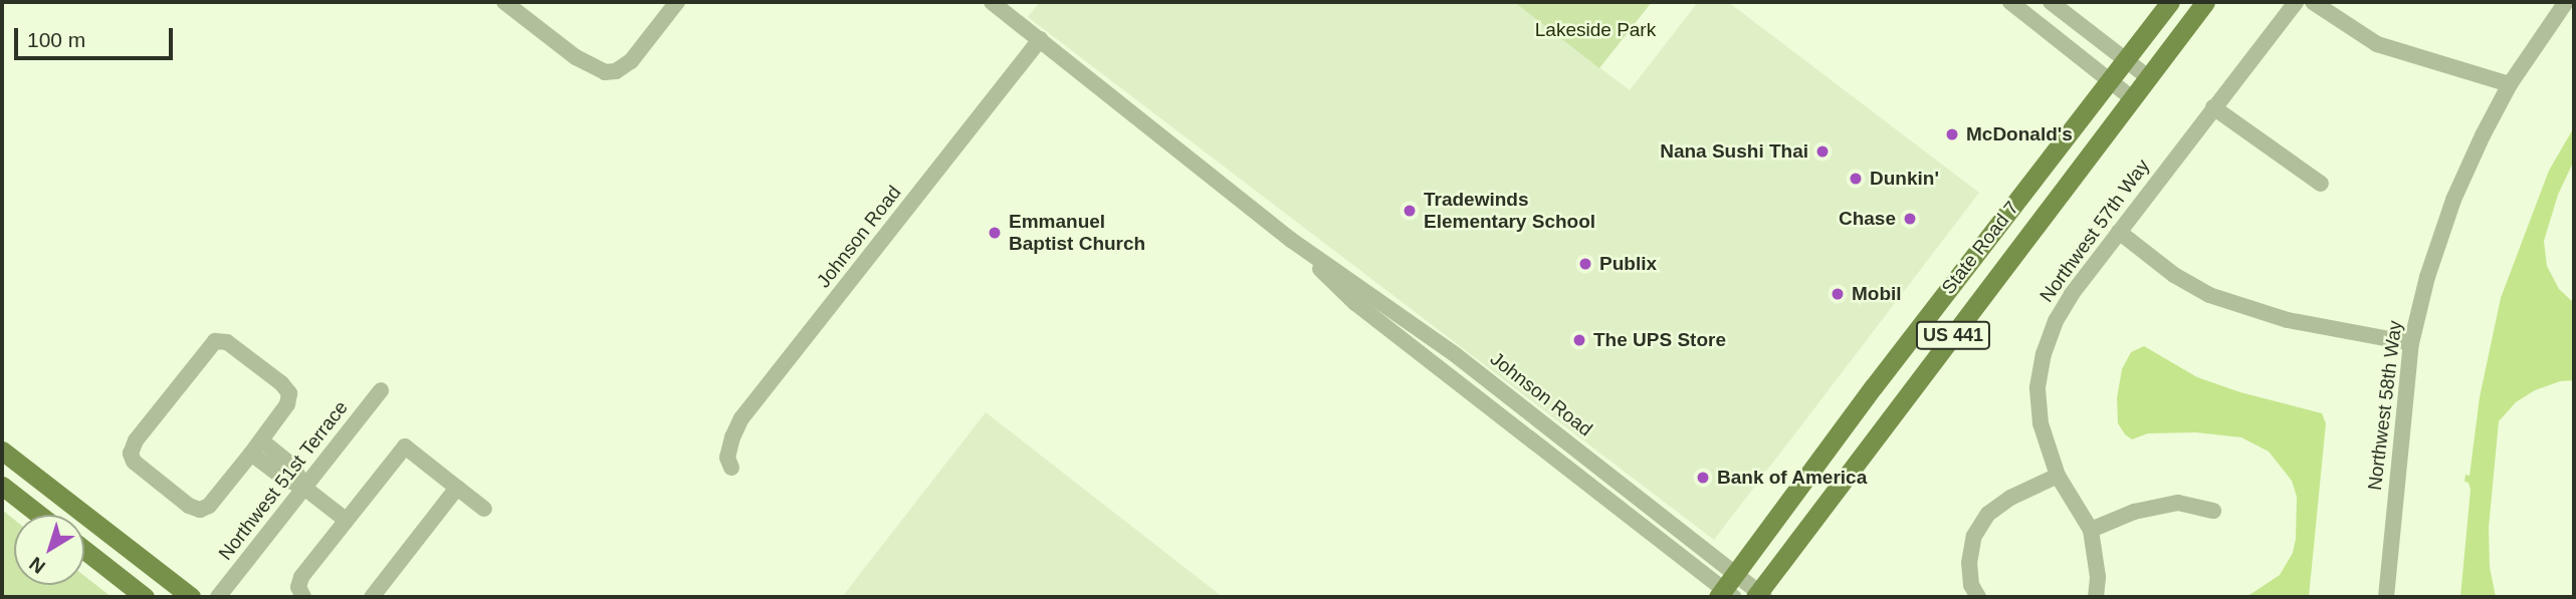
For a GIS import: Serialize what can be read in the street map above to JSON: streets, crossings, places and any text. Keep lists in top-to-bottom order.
{
  "streets": {
    "main road": ["State Road 7", "US 441"],
    "street": [
      "Northwest 57th Way",
      "Johnson Road",
      "Northwest 58th Way",
      "Northwest 51st Terrace"
    ]
  },
  "crossings": [
    ["Johnson Road", "State Road 7"]
  ],
  "parks": ["Lakeside Park"],
  "places": [
    "McDonald's",
    "Nana Sushi Thai",
    "Dunkin'",
    "Tradewinds Elementary School",
    "Chase",
    "Emmanuel Baptist Church",
    "Publix",
    "Mobil",
    "The UPS Store",
    "Bank of America"
  ],
  "scale_bar": "100 m",
  "north": "bottom left"
}
